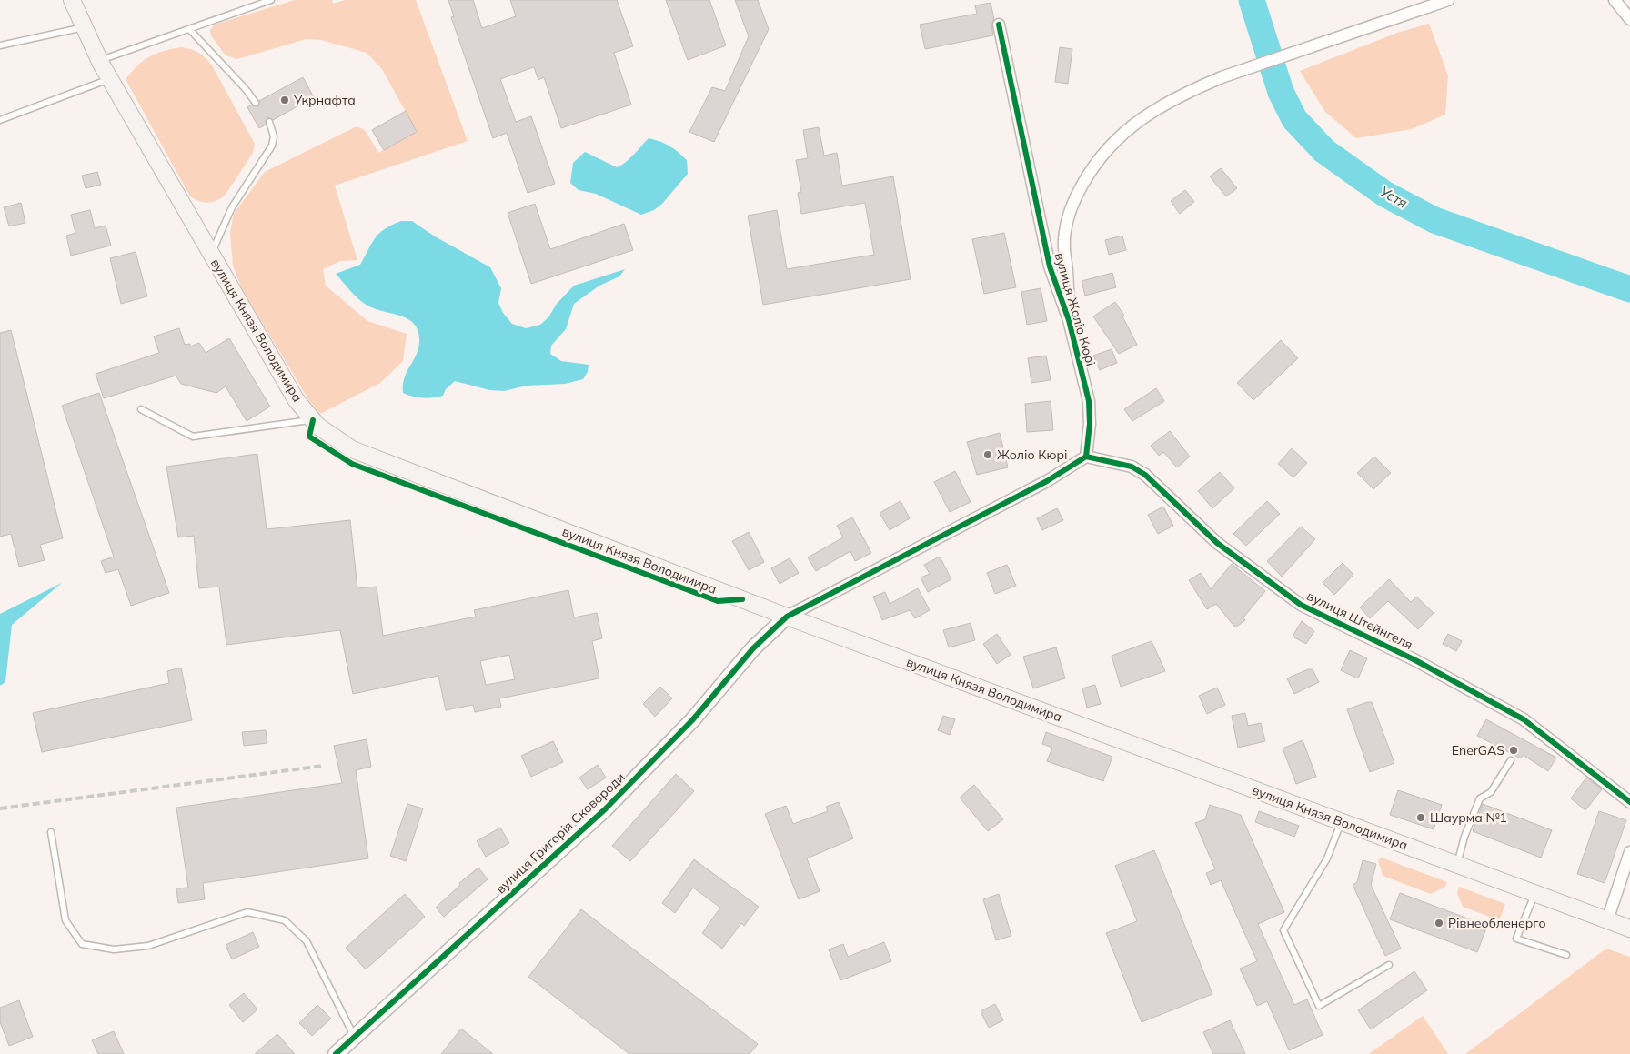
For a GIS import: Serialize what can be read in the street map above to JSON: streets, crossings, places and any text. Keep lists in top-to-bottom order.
{
  "streets": {
    "main road": ["вулиця Князя Володимира"],
    "street": ["вулиця Жоліо Кюрі", "вулиця Штейнгеля", "вулиця Григорія Сковороди"]
  },
  "crossings": [
    ["вулиця Жоліо Кюрі", "вулиця Штейнгеля"],
    ["вулиця Князя Володимира", "вулиця Григорія Сковороди"]
  ],
  "water": ["Устя"],
  "places": [
    "Укрнафта",
    "Жоліо Кюрі",
    "EnerGAS",
    "Шаурма №1",
    "Рівнеобленерго"
  ]
}
